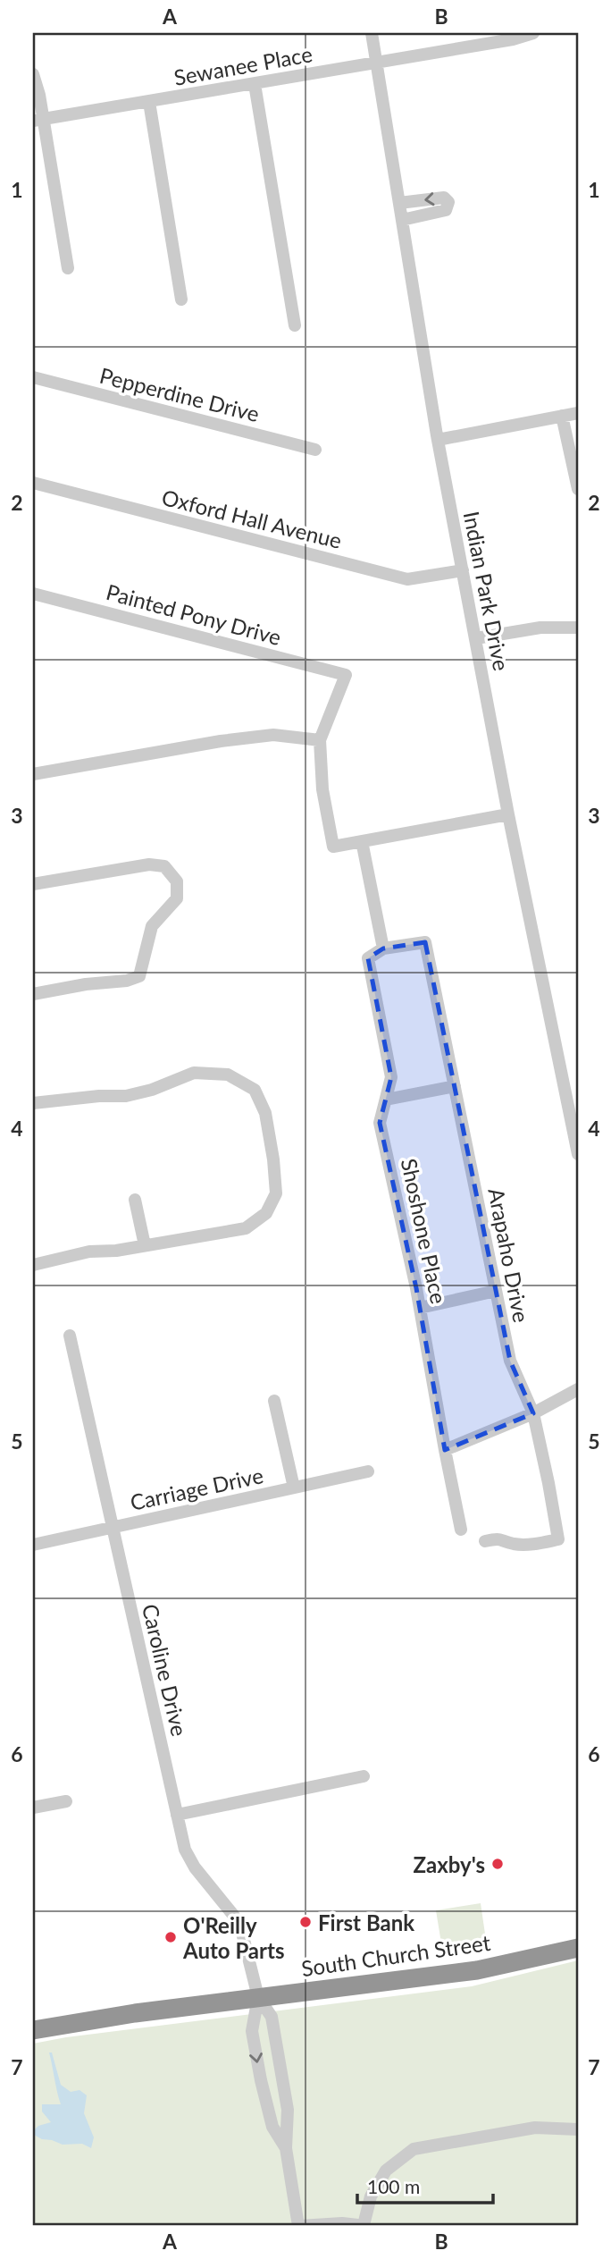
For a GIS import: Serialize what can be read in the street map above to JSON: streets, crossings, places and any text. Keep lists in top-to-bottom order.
{
  "streets": {
    "highway": ["South Church Street"],
    "street": [
      "Sewanee Place",
      "Pepperdine Drive",
      "Oxford Hall Avenue",
      "Indian Park Drive",
      "Painted Pony Drive",
      "Shoshone Place",
      "Arapaho Drive",
      "Carriage Drive",
      "Caroline Drive"
    ]
  },
  "crossings": [
    ["Sewanee Place", "Indian Park Drive"],
    ["Oxford Hall Avenue", "Indian Park Drive"],
    ["Shoshone Place", "Arapaho Drive"],
    ["Carriage Drive", "Caroline Drive"],
    ["Caroline Drive", "South Church Street"]
  ],
  "places": ["Zaxby's", "First Bank", "O'Reilly Auto Parts"],
  "scale_bar": "100 m",
  "grid": {
    "columns": ["A", "B"],
    "rows": [
      "1",
      "2",
      "3",
      "4",
      "5",
      "6",
      "7"
    ]
  }
}
